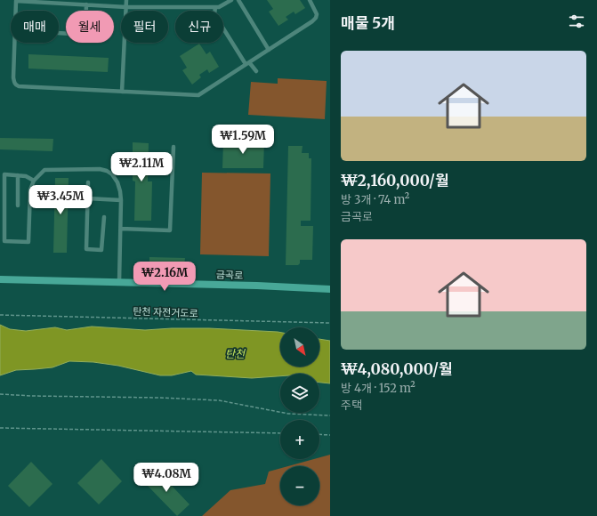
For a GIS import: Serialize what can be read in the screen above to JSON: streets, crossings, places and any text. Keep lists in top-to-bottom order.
{
  "streets": {
    "main road": ["금곡로"],
    "path": ["탄천 자전거도로"]
  },
  "water": ["탄천"],
  "north": "bottom right",
  "page": {
    "heading": "매물 5개",
    "chip": [
      "매매",
      "월세",
      "필터",
      "신규"
    ],
    "list": [
      {
        "name": "₩2,160,000/월",
        "note": "방 3개 · 74 m² · 금곡로"
      },
      {
        "name": "₩4,080,000/월",
        "note": "방 4개 · 152 m² · 주택"
      }
    ],
    "price": [
      "₩1.59M",
      "₩2.11M",
      "₩3.45M",
      "₩2.16M",
      "₩4.08M"
    ],
    "map_buttons": ["+", "−"]
  }
}
